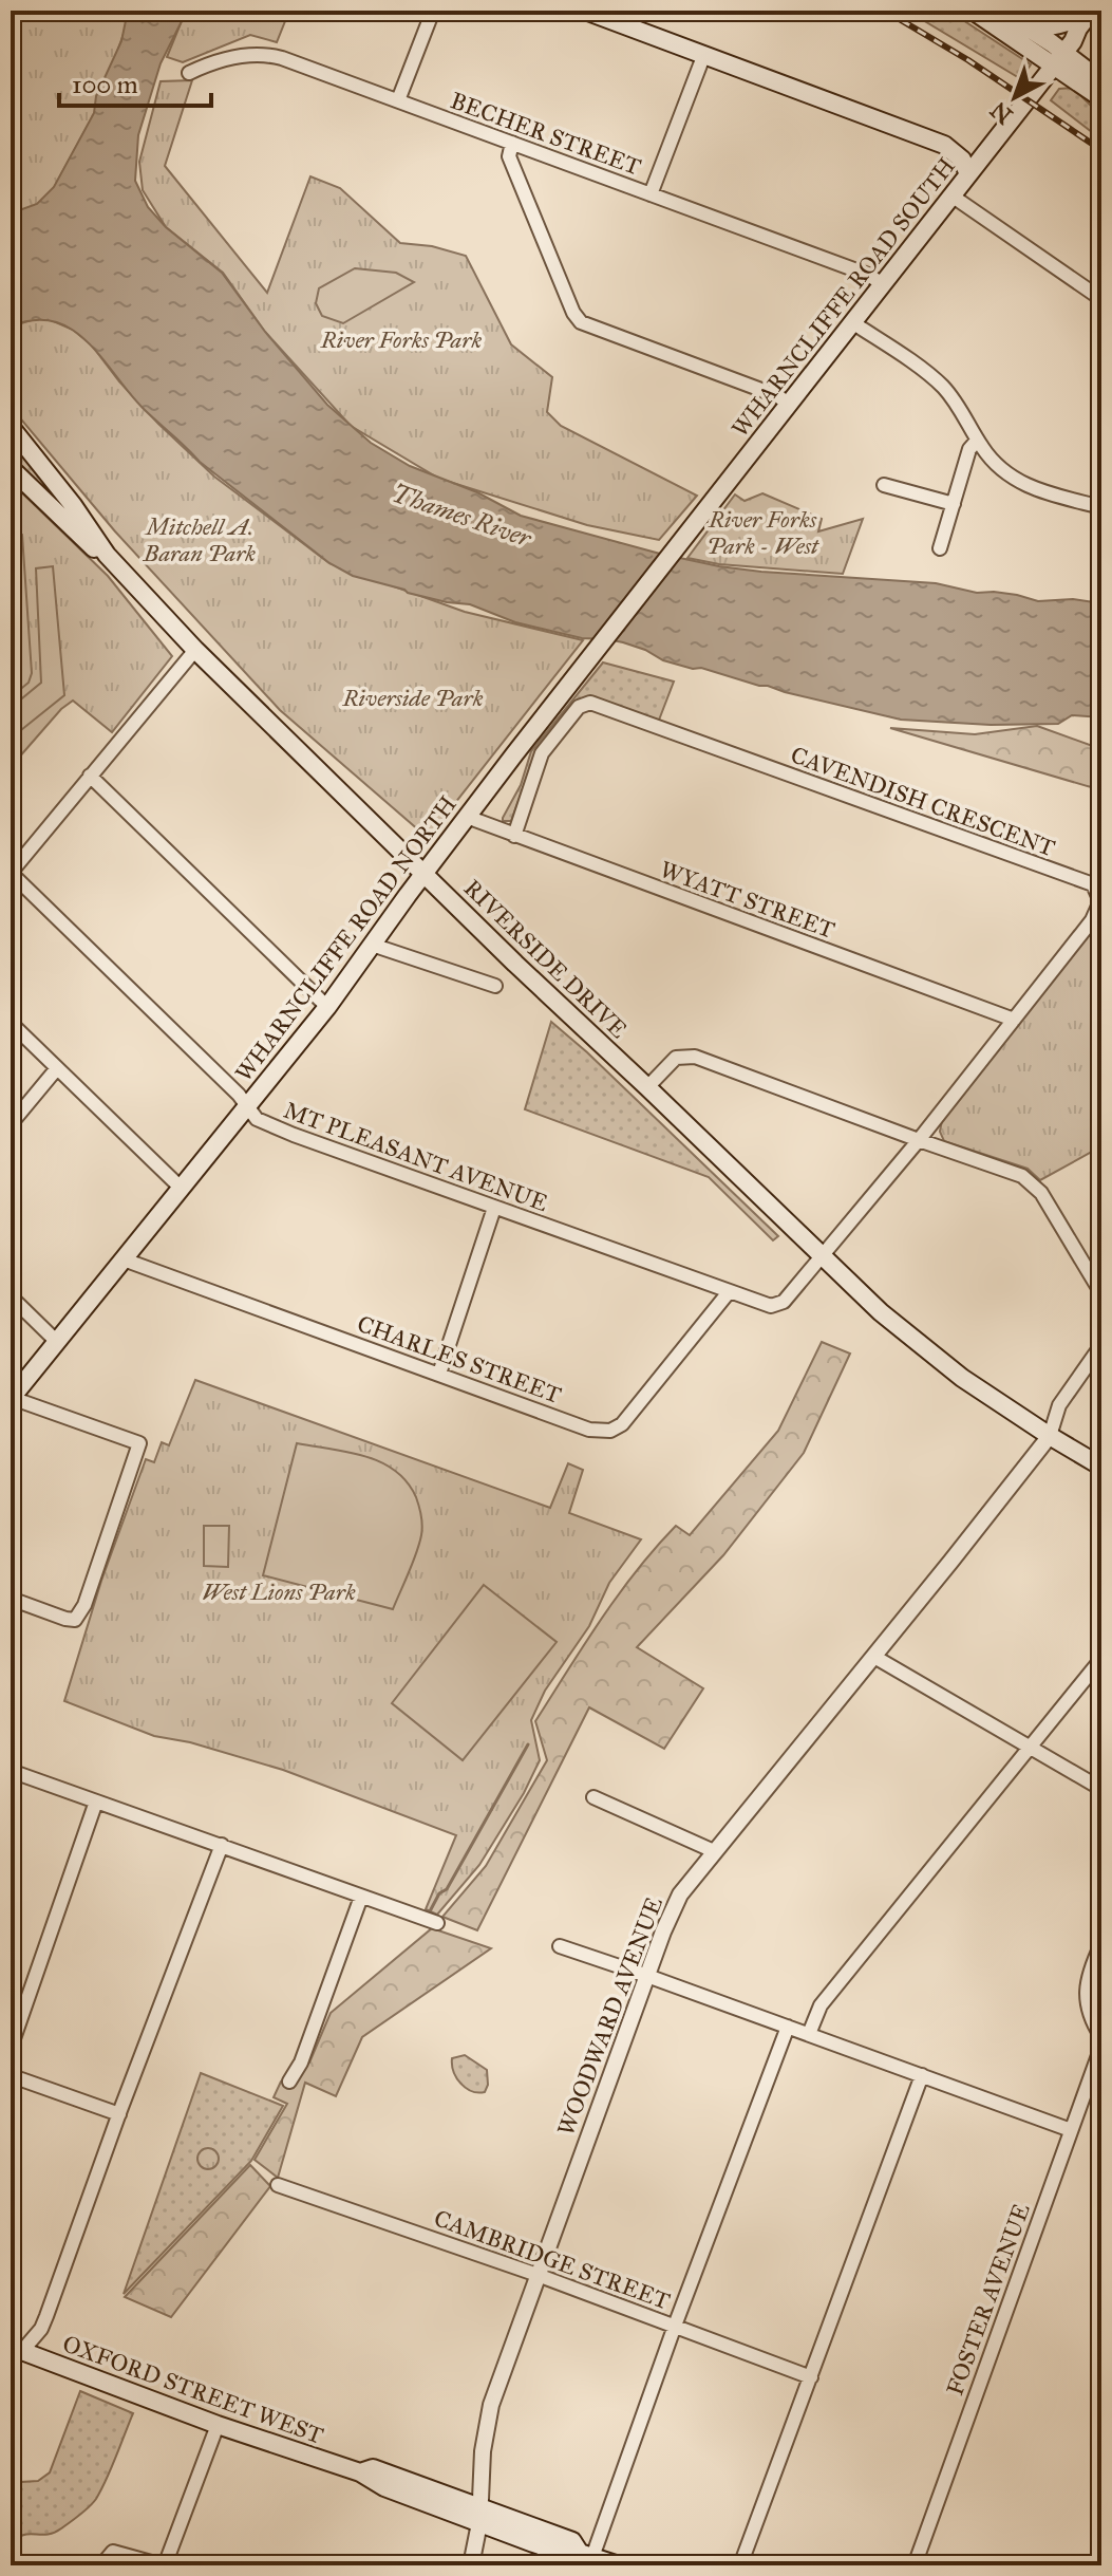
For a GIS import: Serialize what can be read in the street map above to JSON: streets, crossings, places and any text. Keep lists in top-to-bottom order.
{
  "streets": {
    "main road": [
      "WHARNCLIFFE ROAD SOUTH",
      "WHARNCLIFFE ROAD NORTH",
      "RIVERSIDE DRIVE",
      "OXFORD STREET WEST"
    ],
    "street": [
      "BECHER STREET",
      "CAVENDISH CRESCENT",
      "WYATT STREET",
      "MT PLEASANT AVENUE",
      "CHARLES STREET",
      "WOODWARD AVENUE",
      "CAMBRIDGE STREET",
      "FOSTER AVENUE"
    ]
  },
  "crossings": [
    ["BECHER STREET", "WHARNCLIFFE ROAD SOUTH"],
    ["WHARNCLIFFE ROAD SOUTH", "WHARNCLIFFE ROAD NORTH"],
    ["CAVENDISH CRESCENT", "WYATT STREET"],
    ["CAVENDISH CRESCENT", "RIVERSIDE DRIVE"],
    ["CAVENDISH CRESCENT", "MT PLEASANT AVENUE"],
    ["WYATT STREET", "WHARNCLIFFE ROAD NORTH"],
    ["WHARNCLIFFE ROAD NORTH", "RIVERSIDE DRIVE"],
    ["WHARNCLIFFE ROAD NORTH", "MT PLEASANT AVENUE"],
    ["WHARNCLIFFE ROAD NORTH", "CHARLES STREET"],
    ["RIVERSIDE DRIVE", "MT PLEASANT AVENUE"],
    ["RIVERSIDE DRIVE", "WOODWARD AVENUE"],
    ["MT PLEASANT AVENUE", "CHARLES STREET"],
    ["WOODWARD AVENUE", "CAMBRIDGE STREET"],
    ["WOODWARD AVENUE", "OXFORD STREET WEST"]
  ],
  "water": ["Thames River"],
  "parks": [
    "River Forks Park",
    "River Forks Park - West",
    "Mitchell A. Baran Park",
    "Riverside Park",
    "West Lions Park"
  ],
  "scale_bar": "100 m",
  "north": "bottom left"
}
